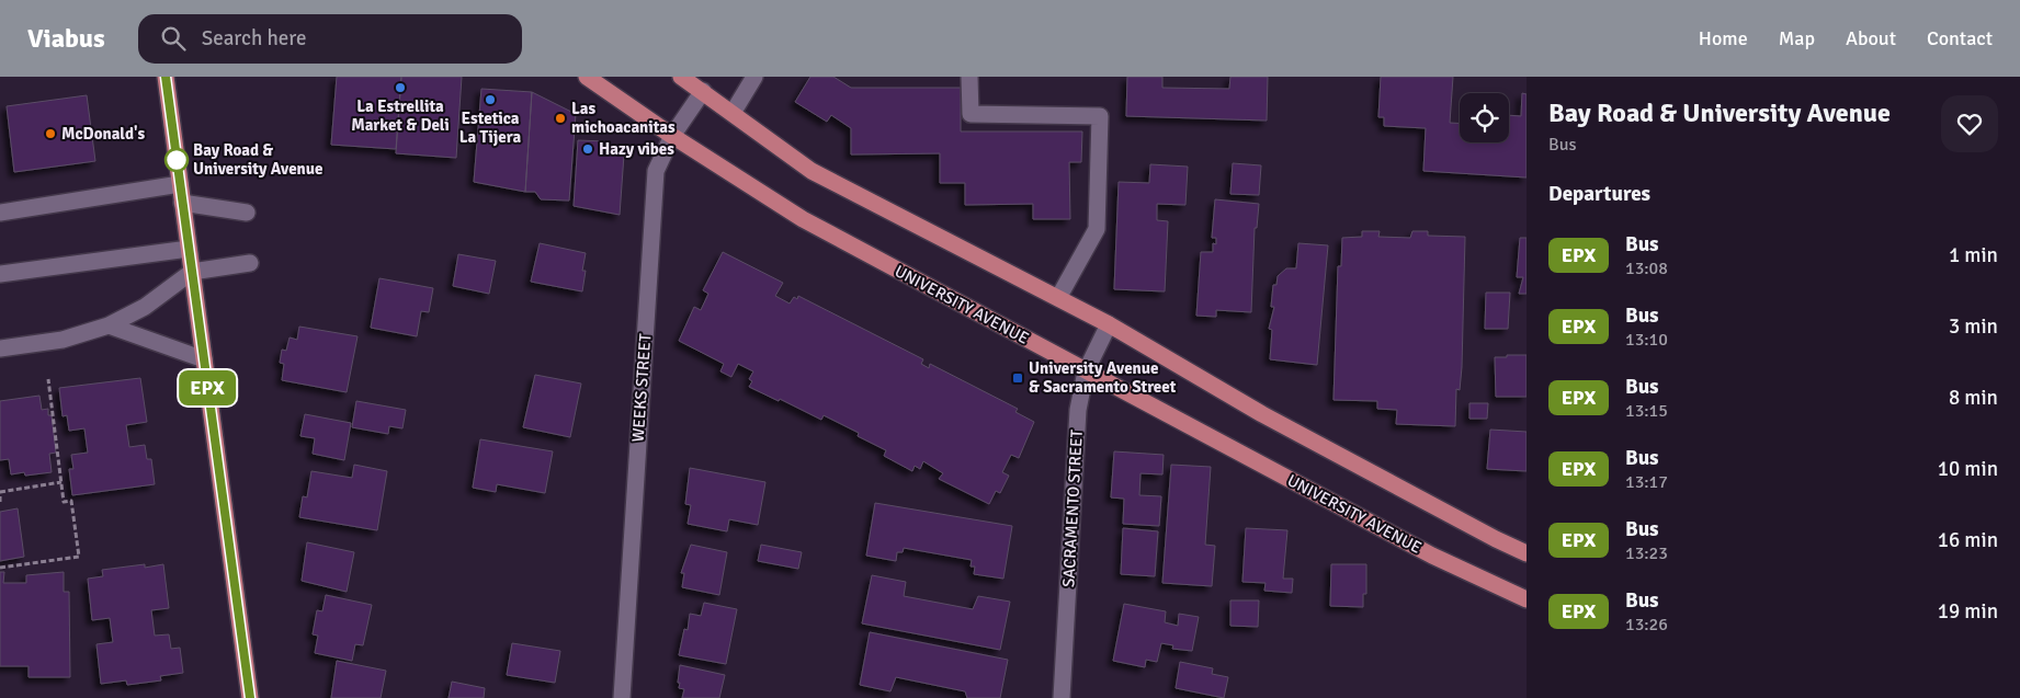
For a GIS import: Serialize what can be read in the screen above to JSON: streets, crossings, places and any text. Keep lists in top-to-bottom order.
{
  "streets": {
    "main road": ["UNIVERSITY AVENUE"],
    "street": ["WEEKS STREET", "SACRAMENTO STREET"]
  },
  "crossings": [
    ["UNIVERSITY AVENUE", "WEEKS STREET"],
    ["UNIVERSITY AVENUE", "SACRAMENTO STREET"]
  ],
  "places": {
    "other": [
      "La Estrellita Market & Deli",
      "Estetica La Tijera",
      "Las michoacanitas",
      "McDonald's",
      "Hazy vibes",
      "Bay Road & University Avenue"
    ],
    "transit": ["University Avenue & Sacramento Street"]
  },
  "lines": ["bus line EPX"],
  "page": {
    "header": "Viabus",
    "search": "Search here",
    "nav": [
      "Home",
      "Map",
      "About",
      "Contact"
    ],
    "on_map": "EPX",
    "heading": [
      ["Bay Road & University Avenue", "Bus"],
      "Departures"
    ],
    "list": [
      {
        "mark": "EPX",
        "name": "Bus",
        "note": "13:08",
        "value": "1 min"
      },
      {
        "mark": "EPX",
        "name": "Bus",
        "note": "13:10",
        "value": "3 min"
      },
      {
        "mark": "EPX",
        "name": "Bus",
        "note": "13:15",
        "value": "8 min"
      },
      {
        "mark": "EPX",
        "name": "Bus",
        "note": "13:17",
        "value": "10 min"
      },
      {
        "mark": "EPX",
        "name": "Bus",
        "note": "13:23",
        "value": "16 min"
      },
      {
        "mark": "EPX",
        "name": "Bus",
        "note": "13:26",
        "value": "19 min"
      }
    ]
  }
}
